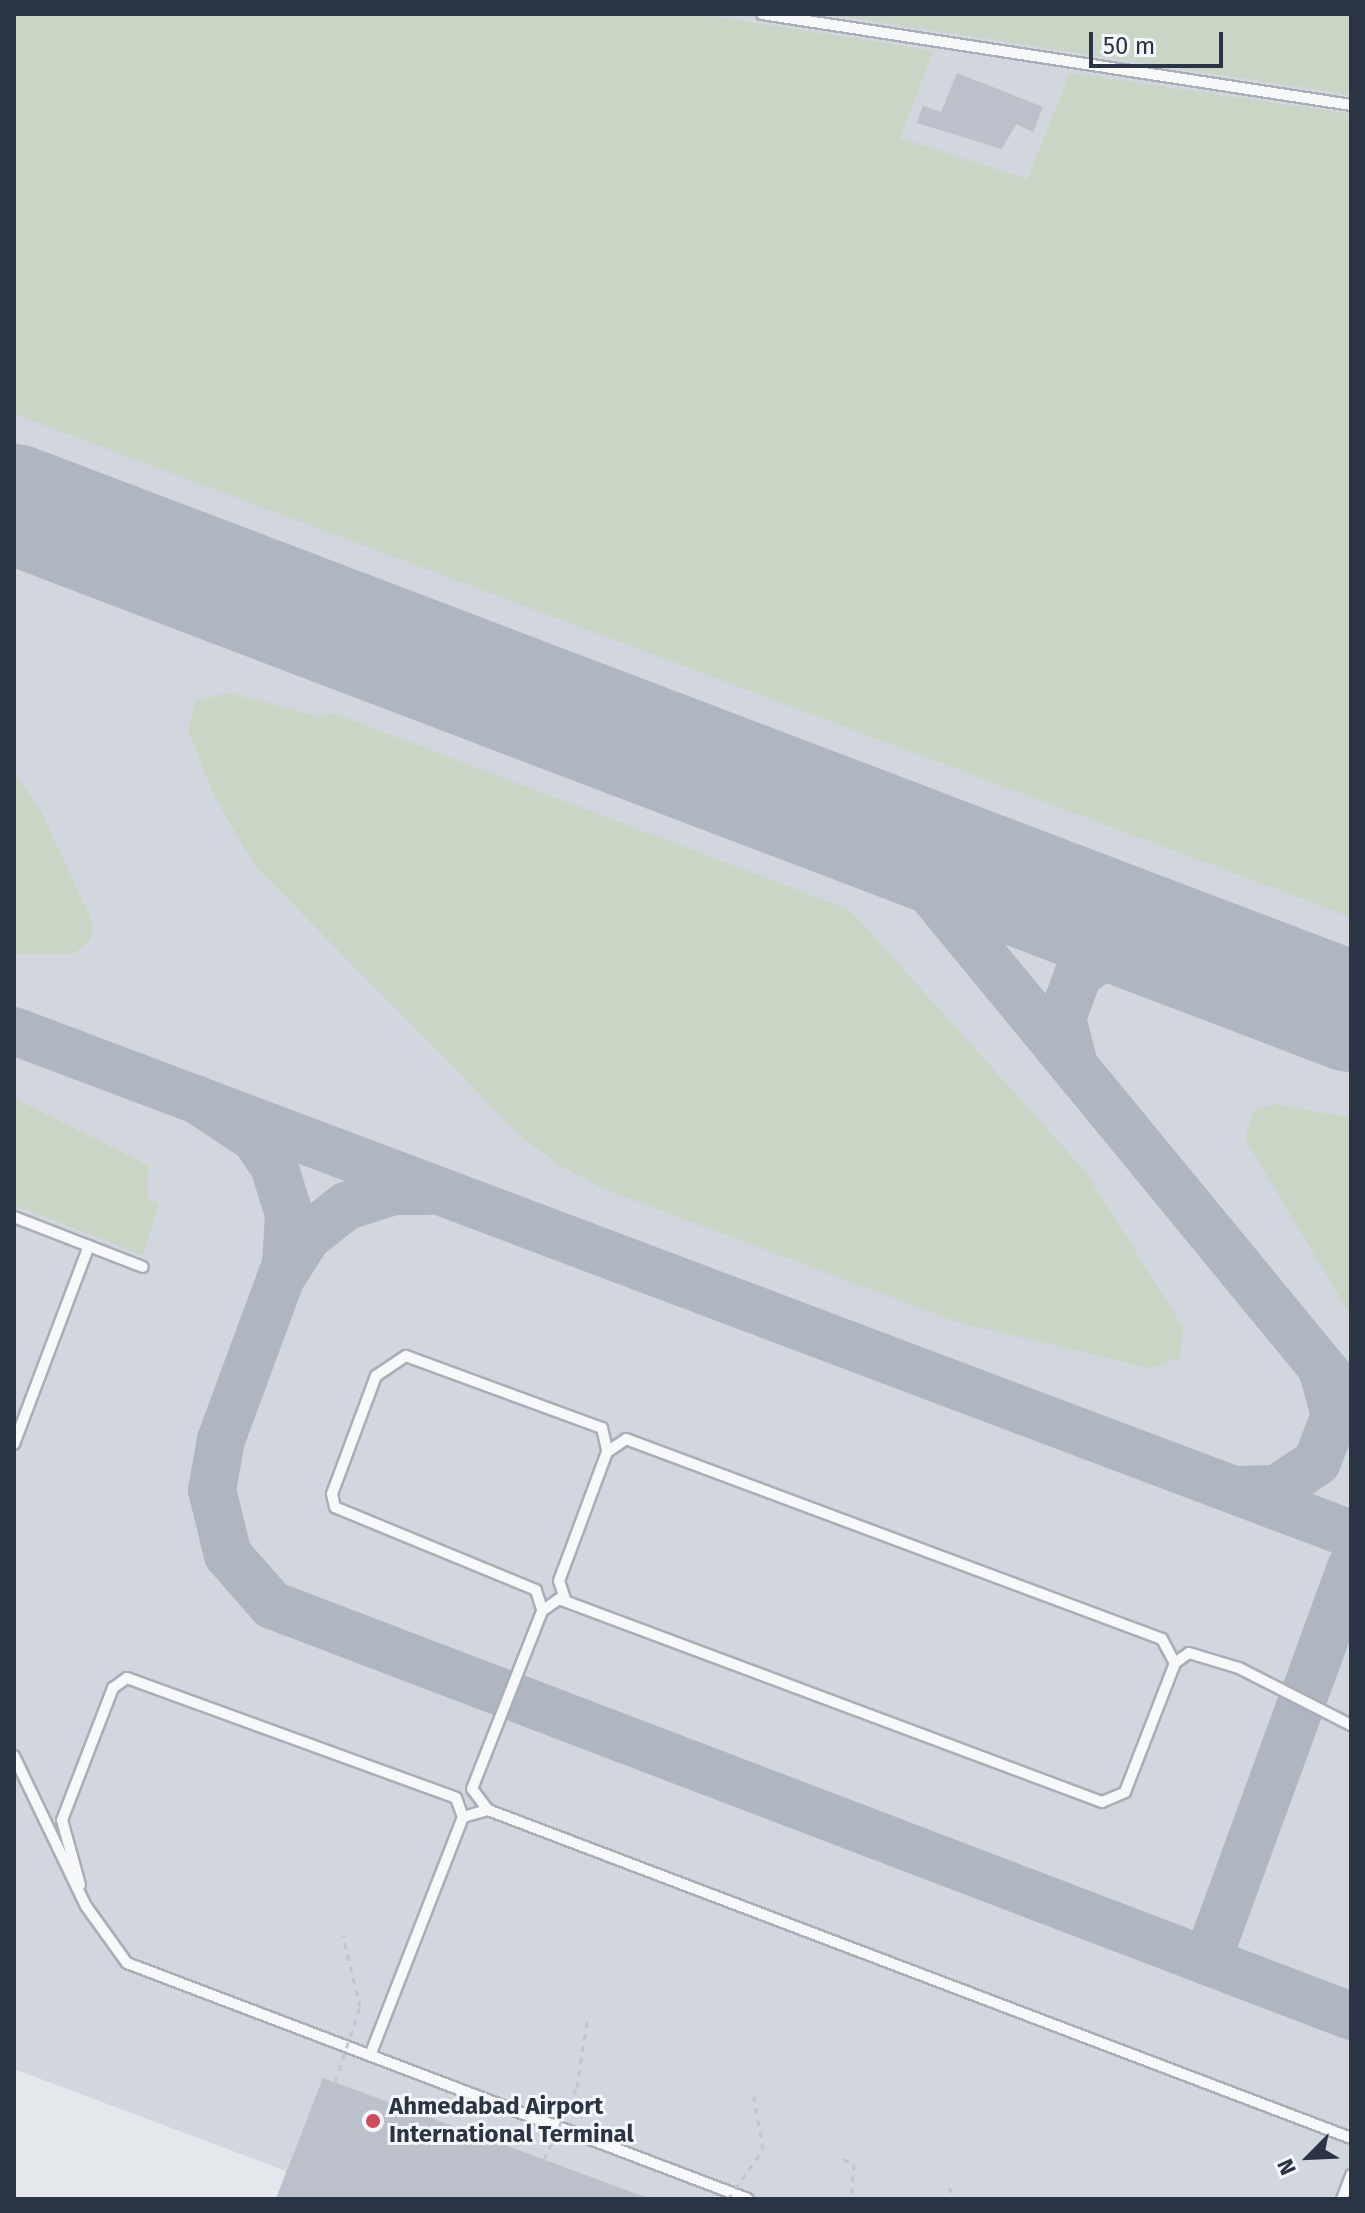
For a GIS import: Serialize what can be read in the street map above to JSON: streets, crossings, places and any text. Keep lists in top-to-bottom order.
{
  "places": ["Ahmedabad Airport International Terminal"],
  "scale_bar": "50 m",
  "north": "bottom left"
}
